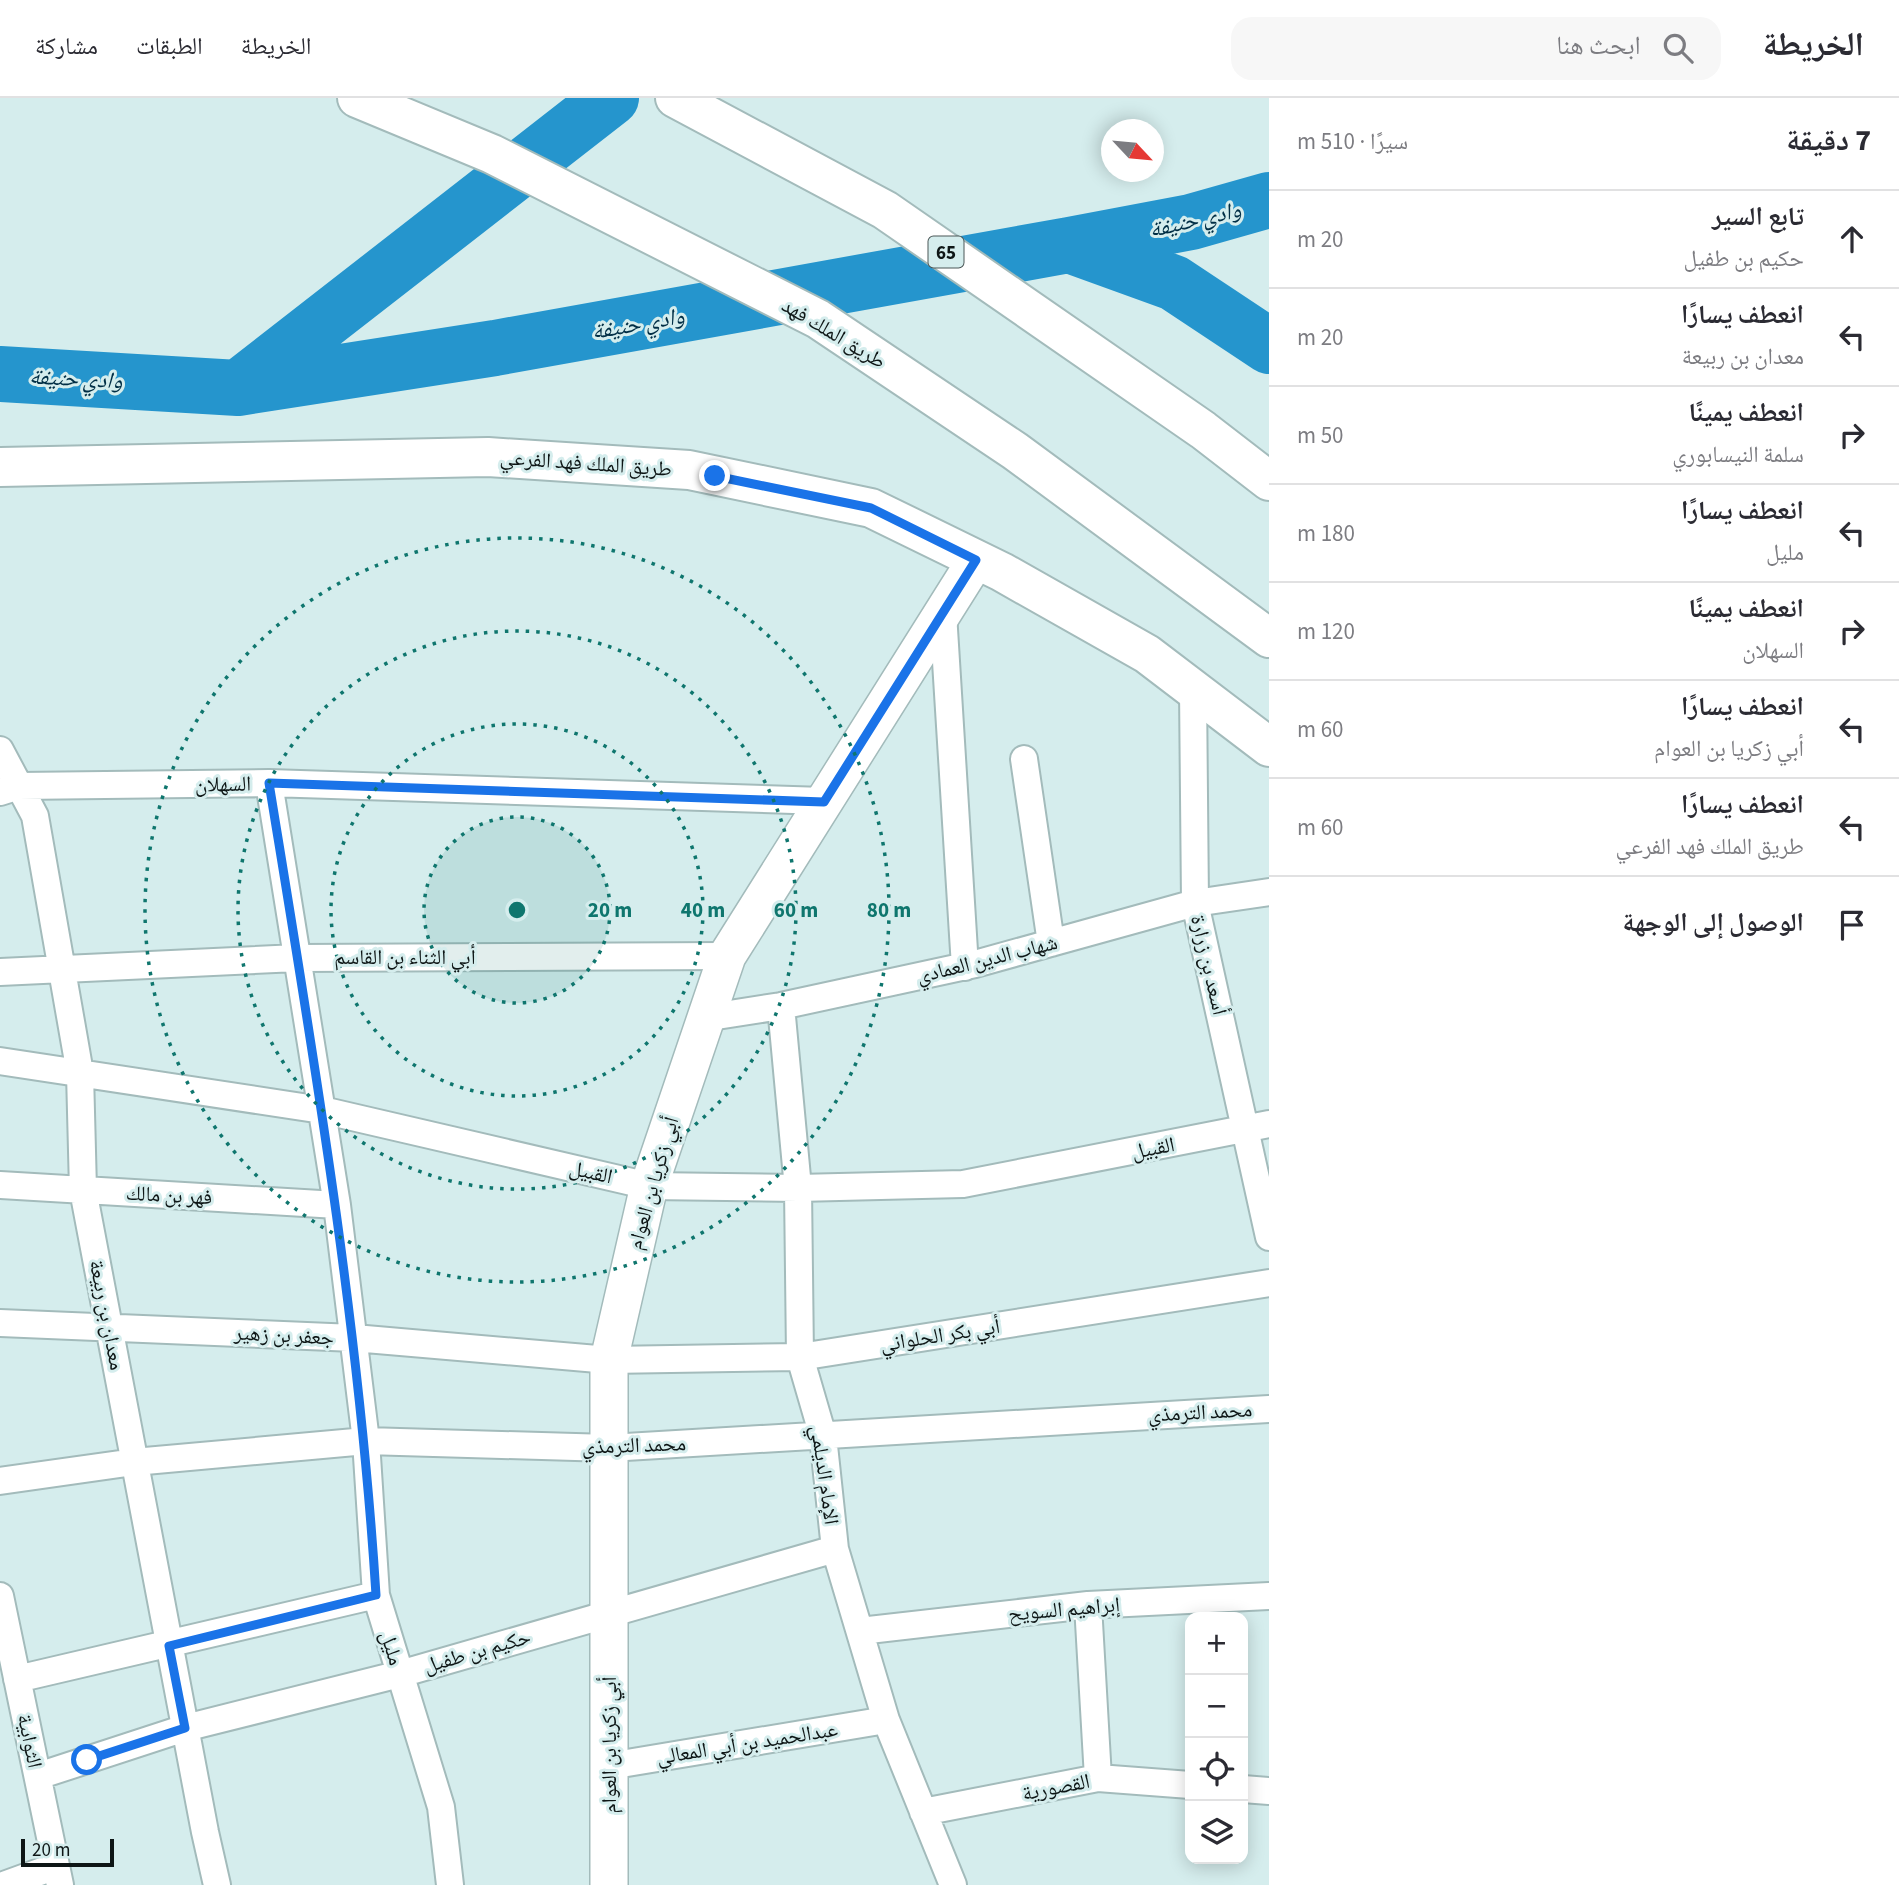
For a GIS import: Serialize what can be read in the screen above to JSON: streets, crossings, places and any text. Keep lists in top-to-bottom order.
{
  "streets": {
    "main road": ["65", "طريق الملك فهد", "طريق الملك فهد الفرعي"],
    "street": [
      "السهلان",
      "أبي الثناء بن القاسم",
      "شهاب الدين العمادي",
      "أسعد بن زرارة",
      "القبيل",
      "أبي زكريا بن العوام",
      "فهر بن مالك",
      "معدان بن ربيعة",
      "جعفر بن زهير",
      "أبي بكر الحلواني",
      "محمد الترمذي",
      "الإمام الديلمي",
      "إبراهيم السويح",
      "مليل",
      "حكيم بن طفيل",
      "الثوابية",
      "عبدالحميد بن أبي المعالي",
      "القصورية"
    ]
  },
  "crossings": [
    ["طريق الملك فهد الفرعي", "أسعد بن زرارة"],
    ["طريق الملك فهد الفرعي", "أبي زكريا بن العوام"],
    ["السهلان", "أبي زكريا بن العوام"],
    ["السهلان", "معدان بن ربيعة"],
    ["السهلان", "مليل"],
    ["أبي الثناء بن القاسم", "أبي زكريا بن العوام"],
    ["أبي الثناء بن القاسم", "معدان بن ربيعة"],
    ["أبي الثناء بن القاسم", "مليل"],
    ["شهاب الدين العمادي", "أسعد بن زرارة"],
    ["شهاب الدين العمادي", "أبي زكريا بن العوام"],
    ["شهاب الدين العمادي", "الإمام الديلمي"],
    ["أسعد بن زرارة", "القبيل"],
    ["القبيل", "أبي زكريا بن العوام"],
    ["القبيل", "معدان بن ربيعة"],
    ["القبيل", "الإمام الديلمي"],
    ["القبيل", "مليل"],
    ["أبي زكريا بن العوام", "جعفر بن زهير"],
    ["أبي زكريا بن العوام", "أبي بكر الحلواني"],
    ["أبي زكريا بن العوام", "محمد الترمذي"],
    ["أبي زكريا بن العوام", "حكيم بن طفيل"],
    ["أبي زكريا بن العوام", "عبدالحميد بن أبي المعالي"],
    ["فهر بن مالك", "معدان بن ربيعة"],
    ["فهر بن مالك", "مليل"],
    ["معدان بن ربيعة", "جعفر بن زهير"],
    ["معدان بن ربيعة", "محمد الترمذي"],
    ["معدان بن ربيعة", "حكيم بن طفيل"],
    ["جعفر بن زهير", "أبي بكر الحلواني"],
    ["جعفر بن زهير", "مليل"],
    ["أبي بكر الحلواني", "الإمام الديلمي"],
    ["محمد الترمذي", "الإمام الديلمي"],
    ["محمد الترمذي", "مليل"],
    ["الإمام الديلمي", "إبراهيم السويح"],
    ["الإمام الديلمي", "حكيم بن طفيل"],
    ["الإمام الديلمي", "عبدالحميد بن أبي المعالي"],
    ["الإمام الديلمي", "القصورية"],
    ["مليل", "حكيم بن طفيل"],
    ["حكيم بن طفيل", "الثوابية"]
  ],
  "water": ["وادي حنيفة"],
  "scale_bar": "20 m",
  "north": "bottom right",
  "page": {
    "header": "الخريطة",
    "search": "ابحث هنا",
    "nav": ["الخريطة", "الطبقات", "مشاركة"],
    "heading": ["7 دقيقة", "سيرًا · 510 m"],
    "list": [
      ["تابع السير", "حكيم بن طفيل", "20 m"],
      ["انعطف يسارًا", "معدان بن ربيعة", "20 m"],
      ["انعطف يمينًا", "سلمة النيسابوري", "50 m"],
      ["انعطف يسارًا", "مليل", "180 m"],
      ["انعطف يمينًا", "السهلان", "120 m"],
      ["انعطف يسارًا", "أبي زكريا بن العوام", "60 m"],
      ["انعطف يسارًا", "طريق الملك فهد الفرعي", "60 m"],
      "الوصول إلى الوجهة"
    ],
    "map_buttons": ["+", "−"],
    "scale": "20 m"
  },
  "rings": [
    "20 m",
    "40 m",
    "60 m",
    "80 m"
  ]
}
